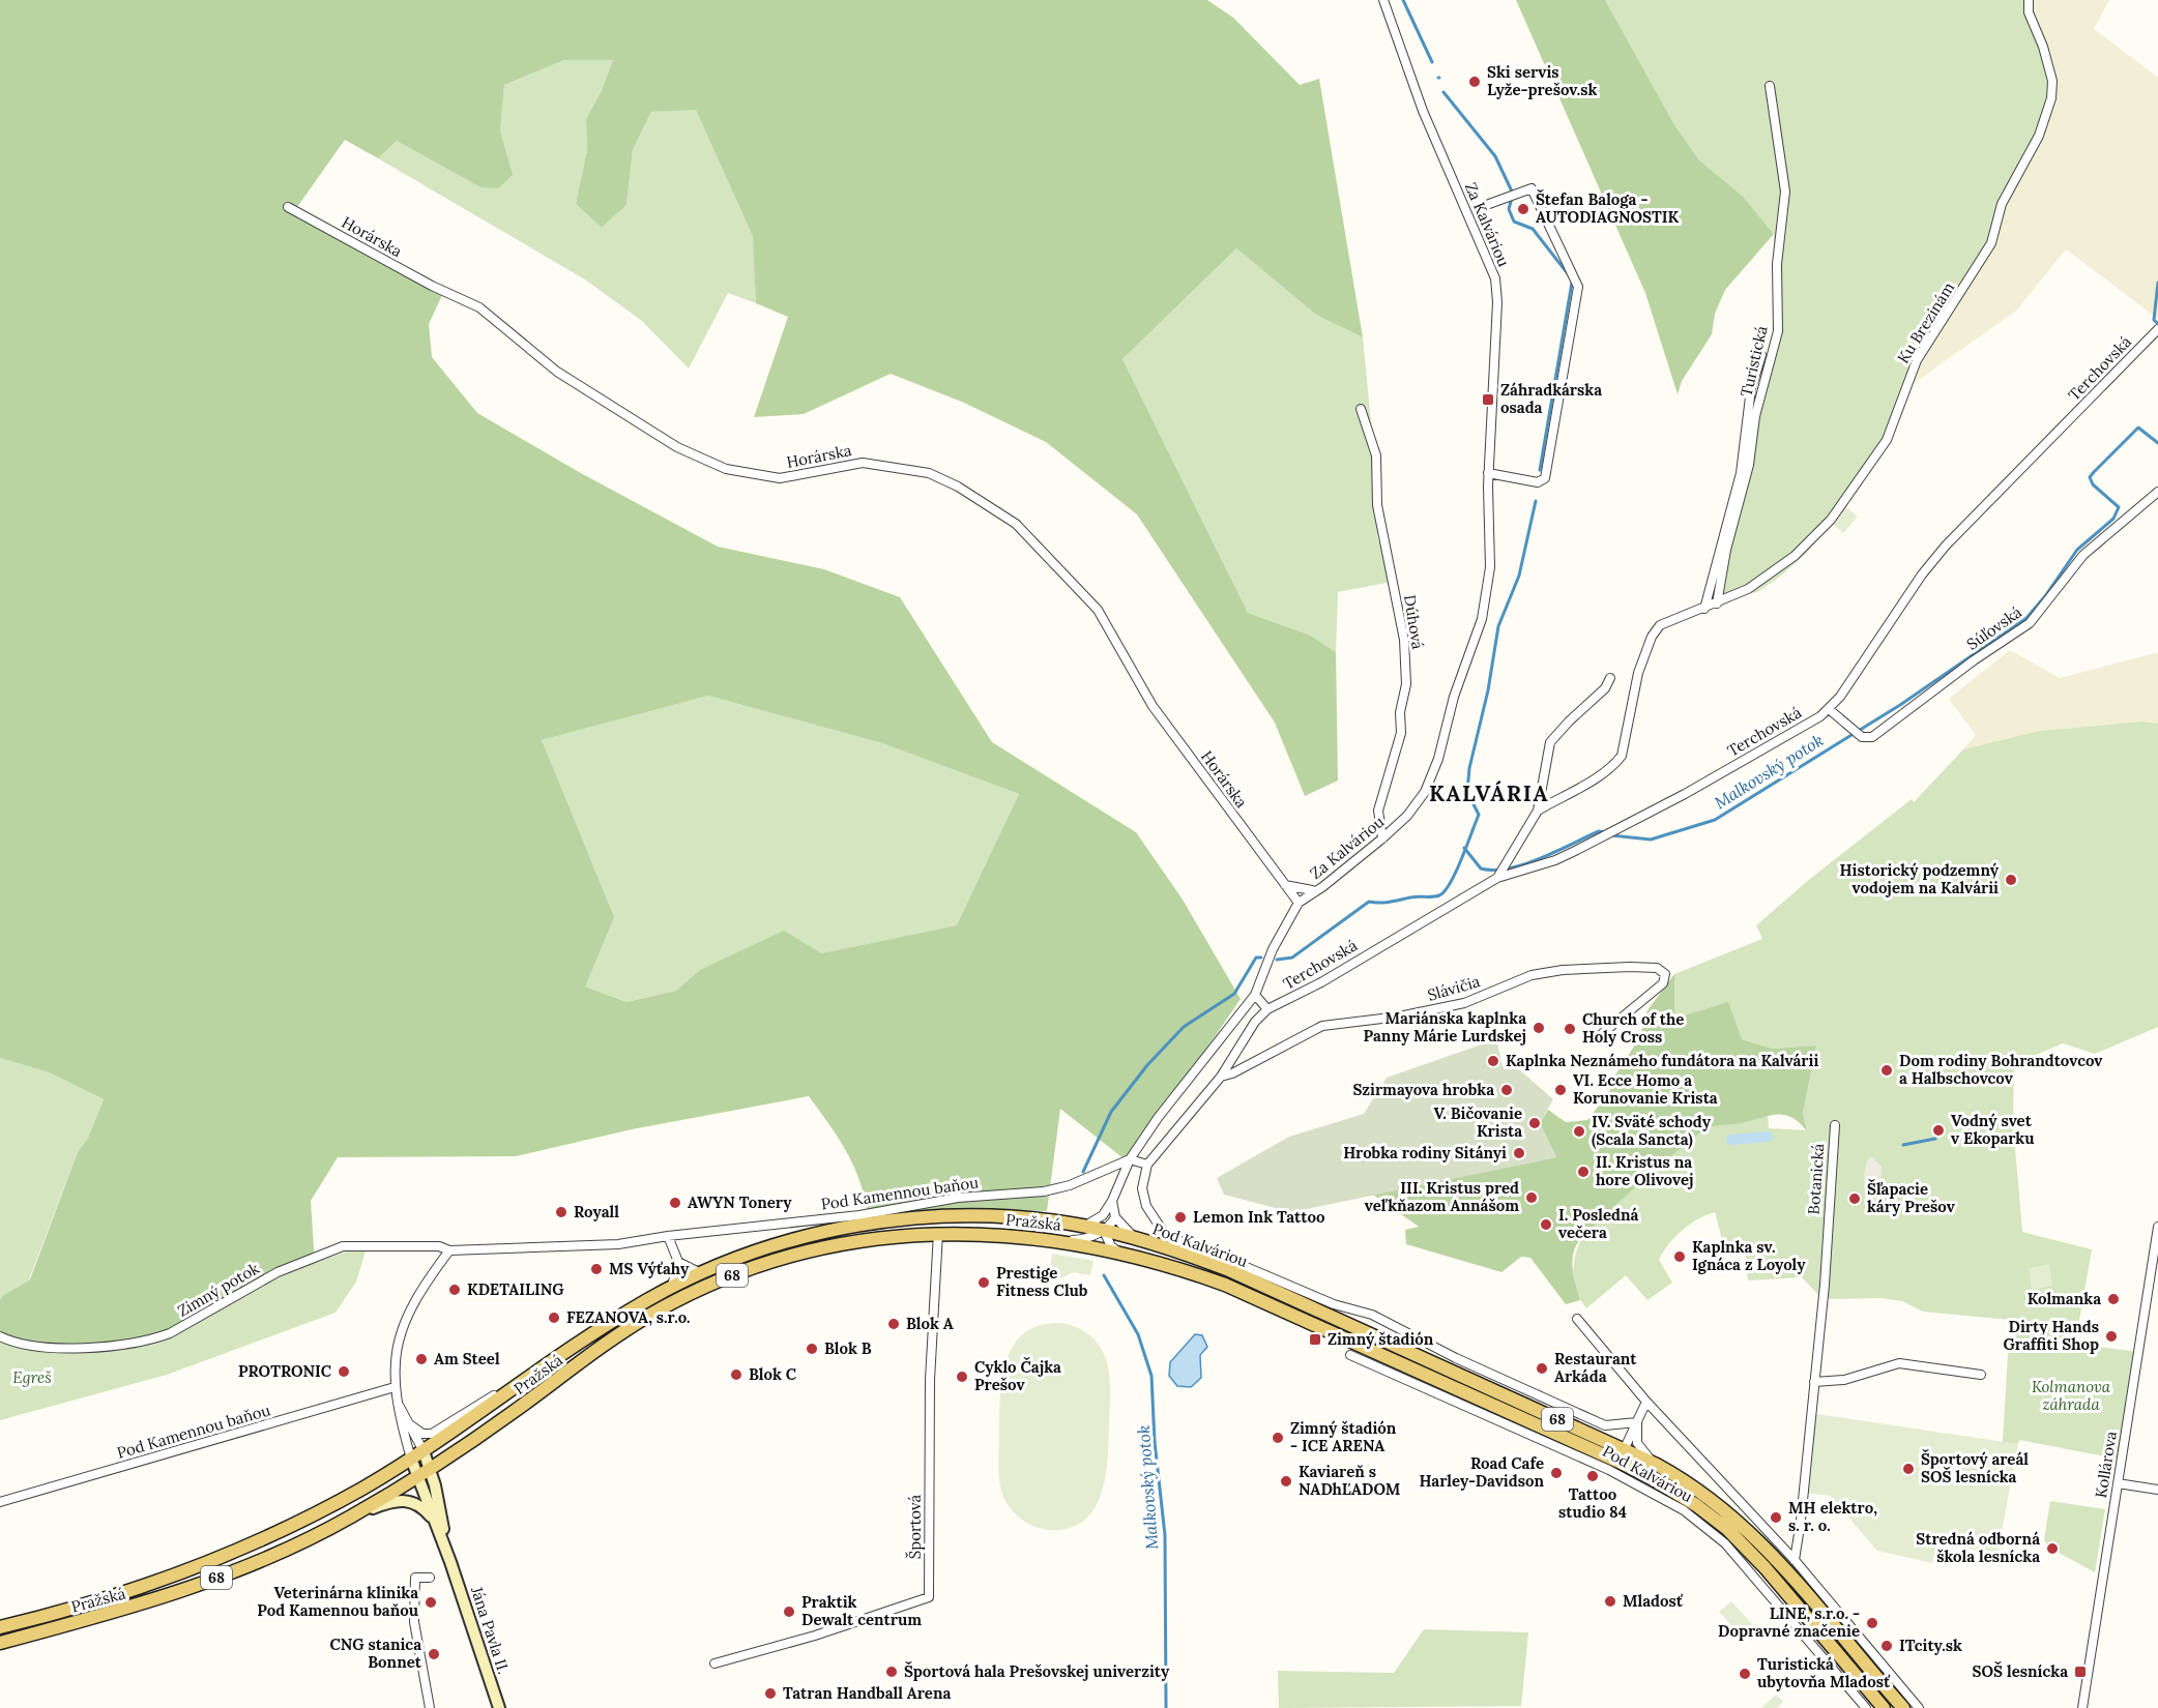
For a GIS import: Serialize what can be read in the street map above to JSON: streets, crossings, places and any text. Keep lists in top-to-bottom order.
{
  "streets": {
    "main road": ["Pražská", "Pod Kalváriou", "68"],
    "street": [
      "Za Kalváriou",
      "Horárska",
      "Ku Brezinám",
      "Turistická",
      "Terchovská",
      "Dúhová",
      "Súľovská",
      "Slávičia",
      "Botanická",
      "Pod Kamennou baňou",
      "Zimný potok",
      "Kollárova",
      "Športová",
      "Jána Pavla II."
    ]
  },
  "crossings": [
    ["Za Kalváriou", "Horárska"],
    ["Za Kalváriou", "Dúhová"],
    ["Za Kalváriou", "Pod Kamennou baňou"],
    ["Ku Brezinám", "Turistická"],
    ["Terchovská", "Súľovská"],
    ["Terchovská", "Slávičia"],
    ["Slávičia", "Pod Kalváriou"],
    ["Pod Kamennou baňou", "Zimný potok"],
    ["Pražská", "Pod Kalváriou"],
    ["Pražská", "Športová"],
    ["Pražská", "Jána Pavla II."]
  ],
  "districts": ["KALVÁRIA"],
  "water": ["Malkovský potok"],
  "parks": ["Egreš", "Kolmanova záhrada"],
  "places": {
    "other": [
      "Ski servis Lyže-prešov.sk",
      "Štefan Baloga - AUTODIAGNOSTIK",
      "Historický podzemný vodojem na Kalvárii",
      "Mariánska kaplnka Panny Márie Lurdskej",
      "Church of the Holy Cross",
      "Kaplnka Neznámeho fundátora na Kalvárii",
      "Dom rodiny Bohrandtovcov a Halbschovcov",
      "Szirmayova hrobka",
      "VI. Ecce Homo a Korunovanie Krista",
      "V. Bičovanie Krista",
      "Vodný svet v Ekoparku",
      "IV. Sväté schody (Scala Sancta)",
      "Hrobka rodiny Sitányi",
      "II. Kristus na hore Olivovej",
      "III. Kristus pred veľkňazom Annášom",
      "Šľapacie káry Prešov",
      "AWYN Tonery",
      "Royall",
      "Lemon Ink Tattoo",
      "I. Posledná večera",
      "Kaplnka sv. Ignáca z Loyoly",
      "MS Výťahy",
      "Prestige Fitness Club",
      "KDETAILING",
      "Kolmanka",
      "FEZANOVA, s.r.o.",
      "Blok A",
      "Dirty Hands Graffiti Shop",
      "Blok B",
      "Am Steel",
      "Restaurant Arkáda",
      "PROTRONIC",
      "Blok C",
      "Cyklo Čajka Prešov",
      "Zimný štadión - ICE ARENA",
      "Športový areál SOŠ lesnícka",
      "Road Cafe Harley-Davidson",
      "Tattoo studio 84",
      "Kaviareň s NADhĽADOM",
      "MH elektro, s. r. o.",
      "Stredná odborná škola lesnícka",
      "Mladosť",
      "Veterinárna klinika Pod Kamennou baňou",
      "Praktik Dewalt centrum",
      "LINE, s.r.o. - Dopravné značenie",
      "ITcity.sk",
      "CNG stanica Bonnet",
      "Športová hala Prešovskej univerzity",
      "Turistická ubytovňa Mladosť",
      "Tatran Handball Arena"
    ],
    "transit": ["Záhradkárska osada", "Zimný štadión", "SOŠ lesnícka"]
  }
}
